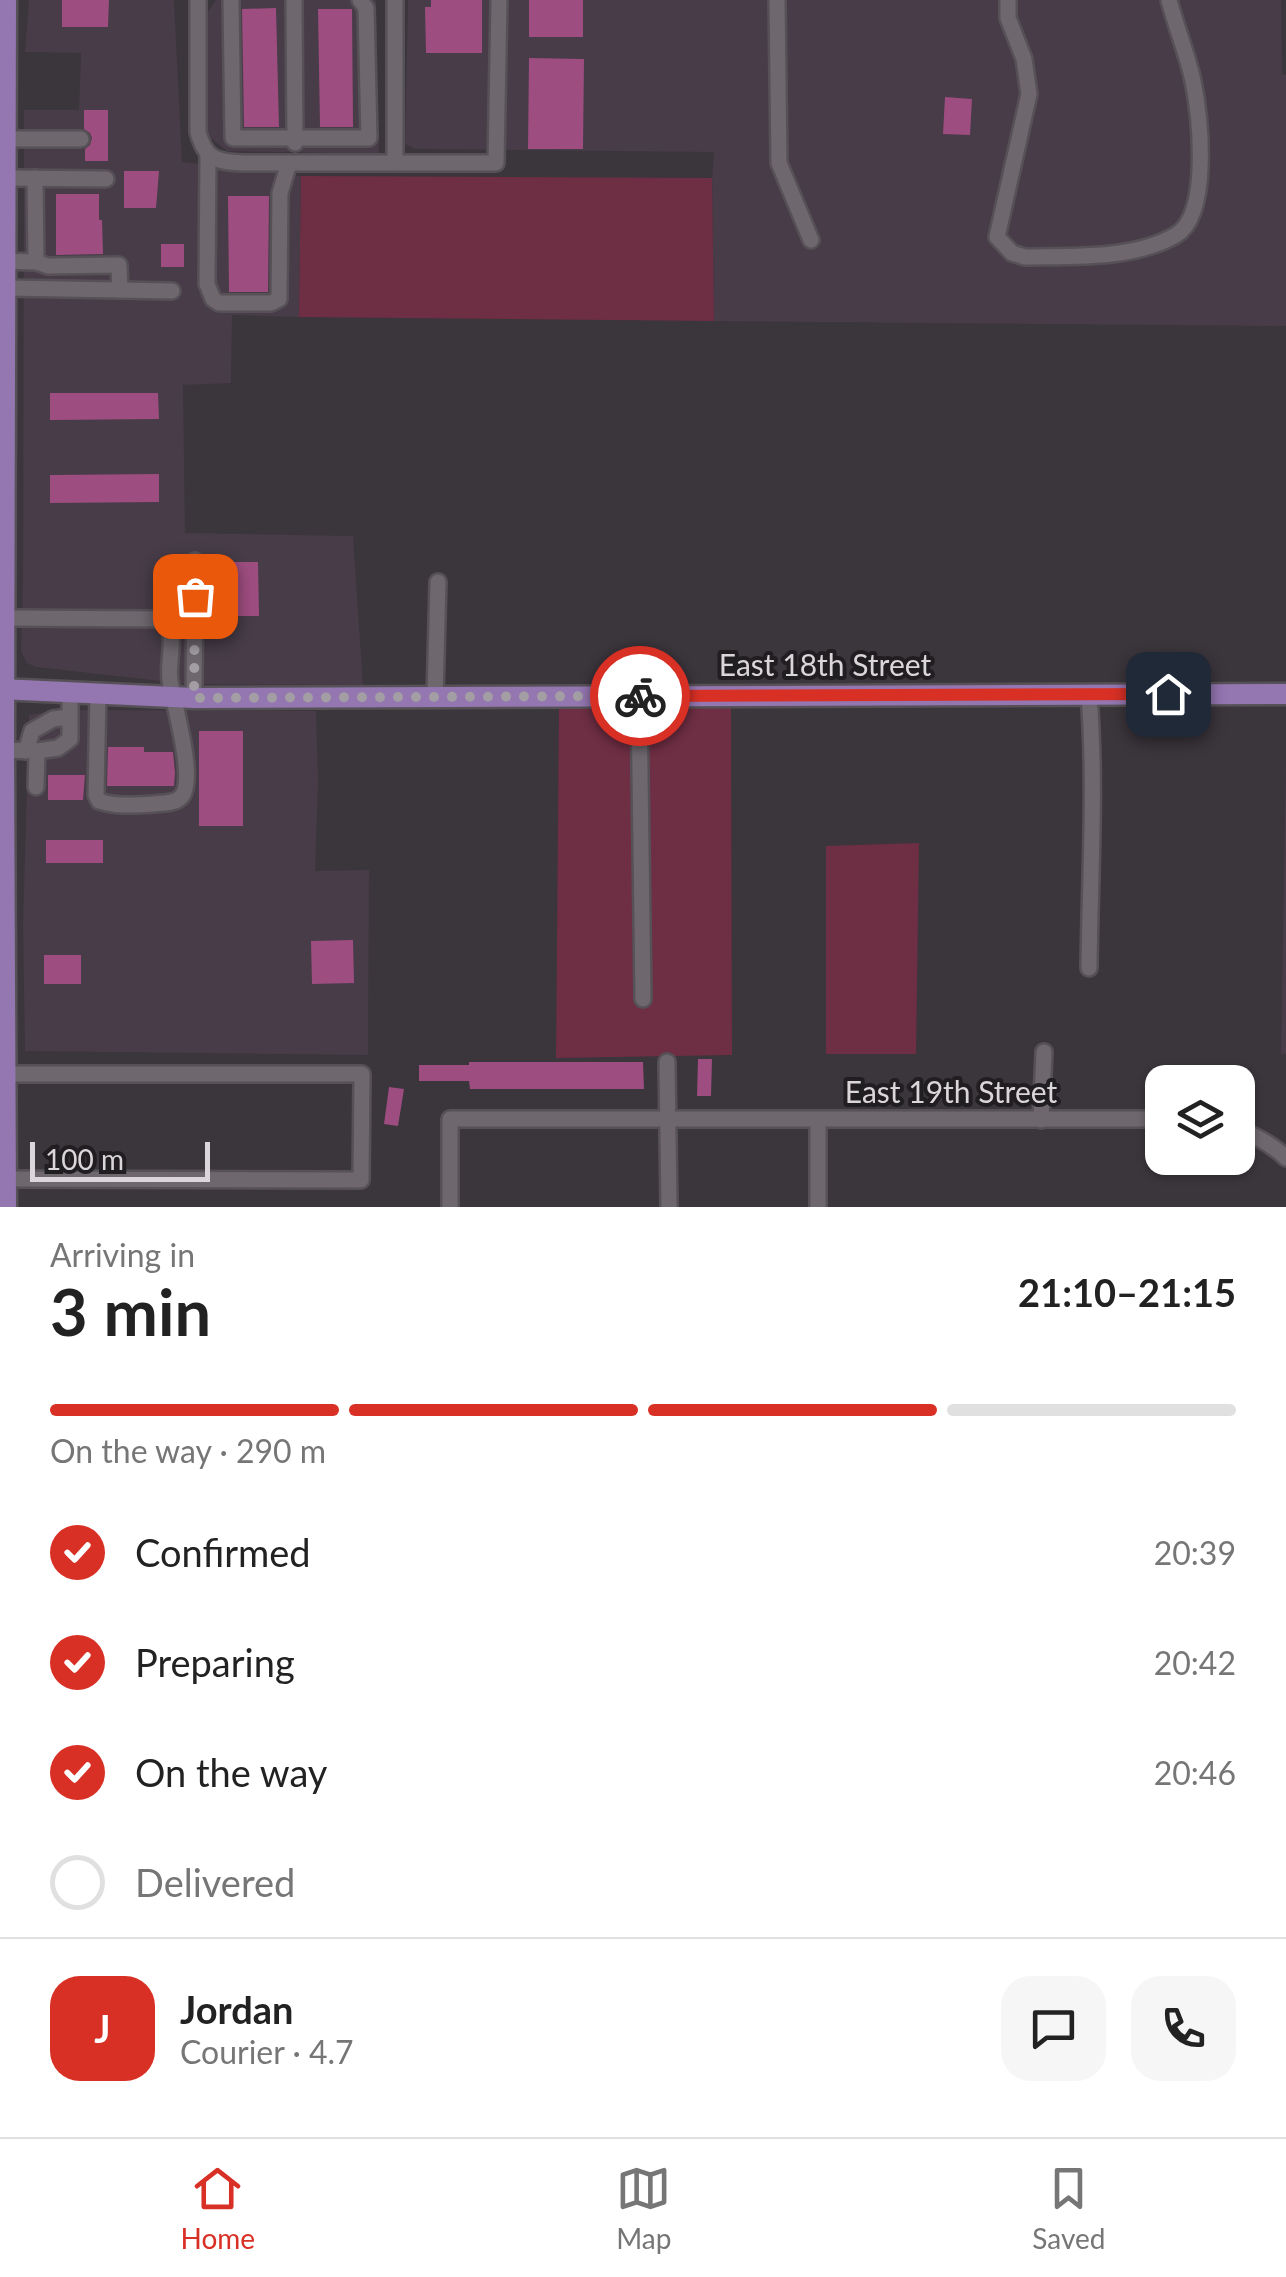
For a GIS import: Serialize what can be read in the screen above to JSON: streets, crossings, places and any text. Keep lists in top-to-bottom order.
{
  "streets": {
    "main road": ["East 18th Street"],
    "street": ["East 19th Street"]
  },
  "scale_bar": "100 m",
  "page": {
    "scale": "100 m",
    "heading": ["3 min", "Arriving in", "21:10–21:15"],
    "panel": ["Jordan", "Courier · 4.7"],
    "bar": "On the way · 290 m",
    "list": [
      ["Confirmed", "20:39"],
      ["Preparing", "20:42"],
      ["On the way", "20:46"],
      "Delivered"
    ],
    "round": "J",
    "tabs": ["Home", "Map", "Saved"]
  }
}
